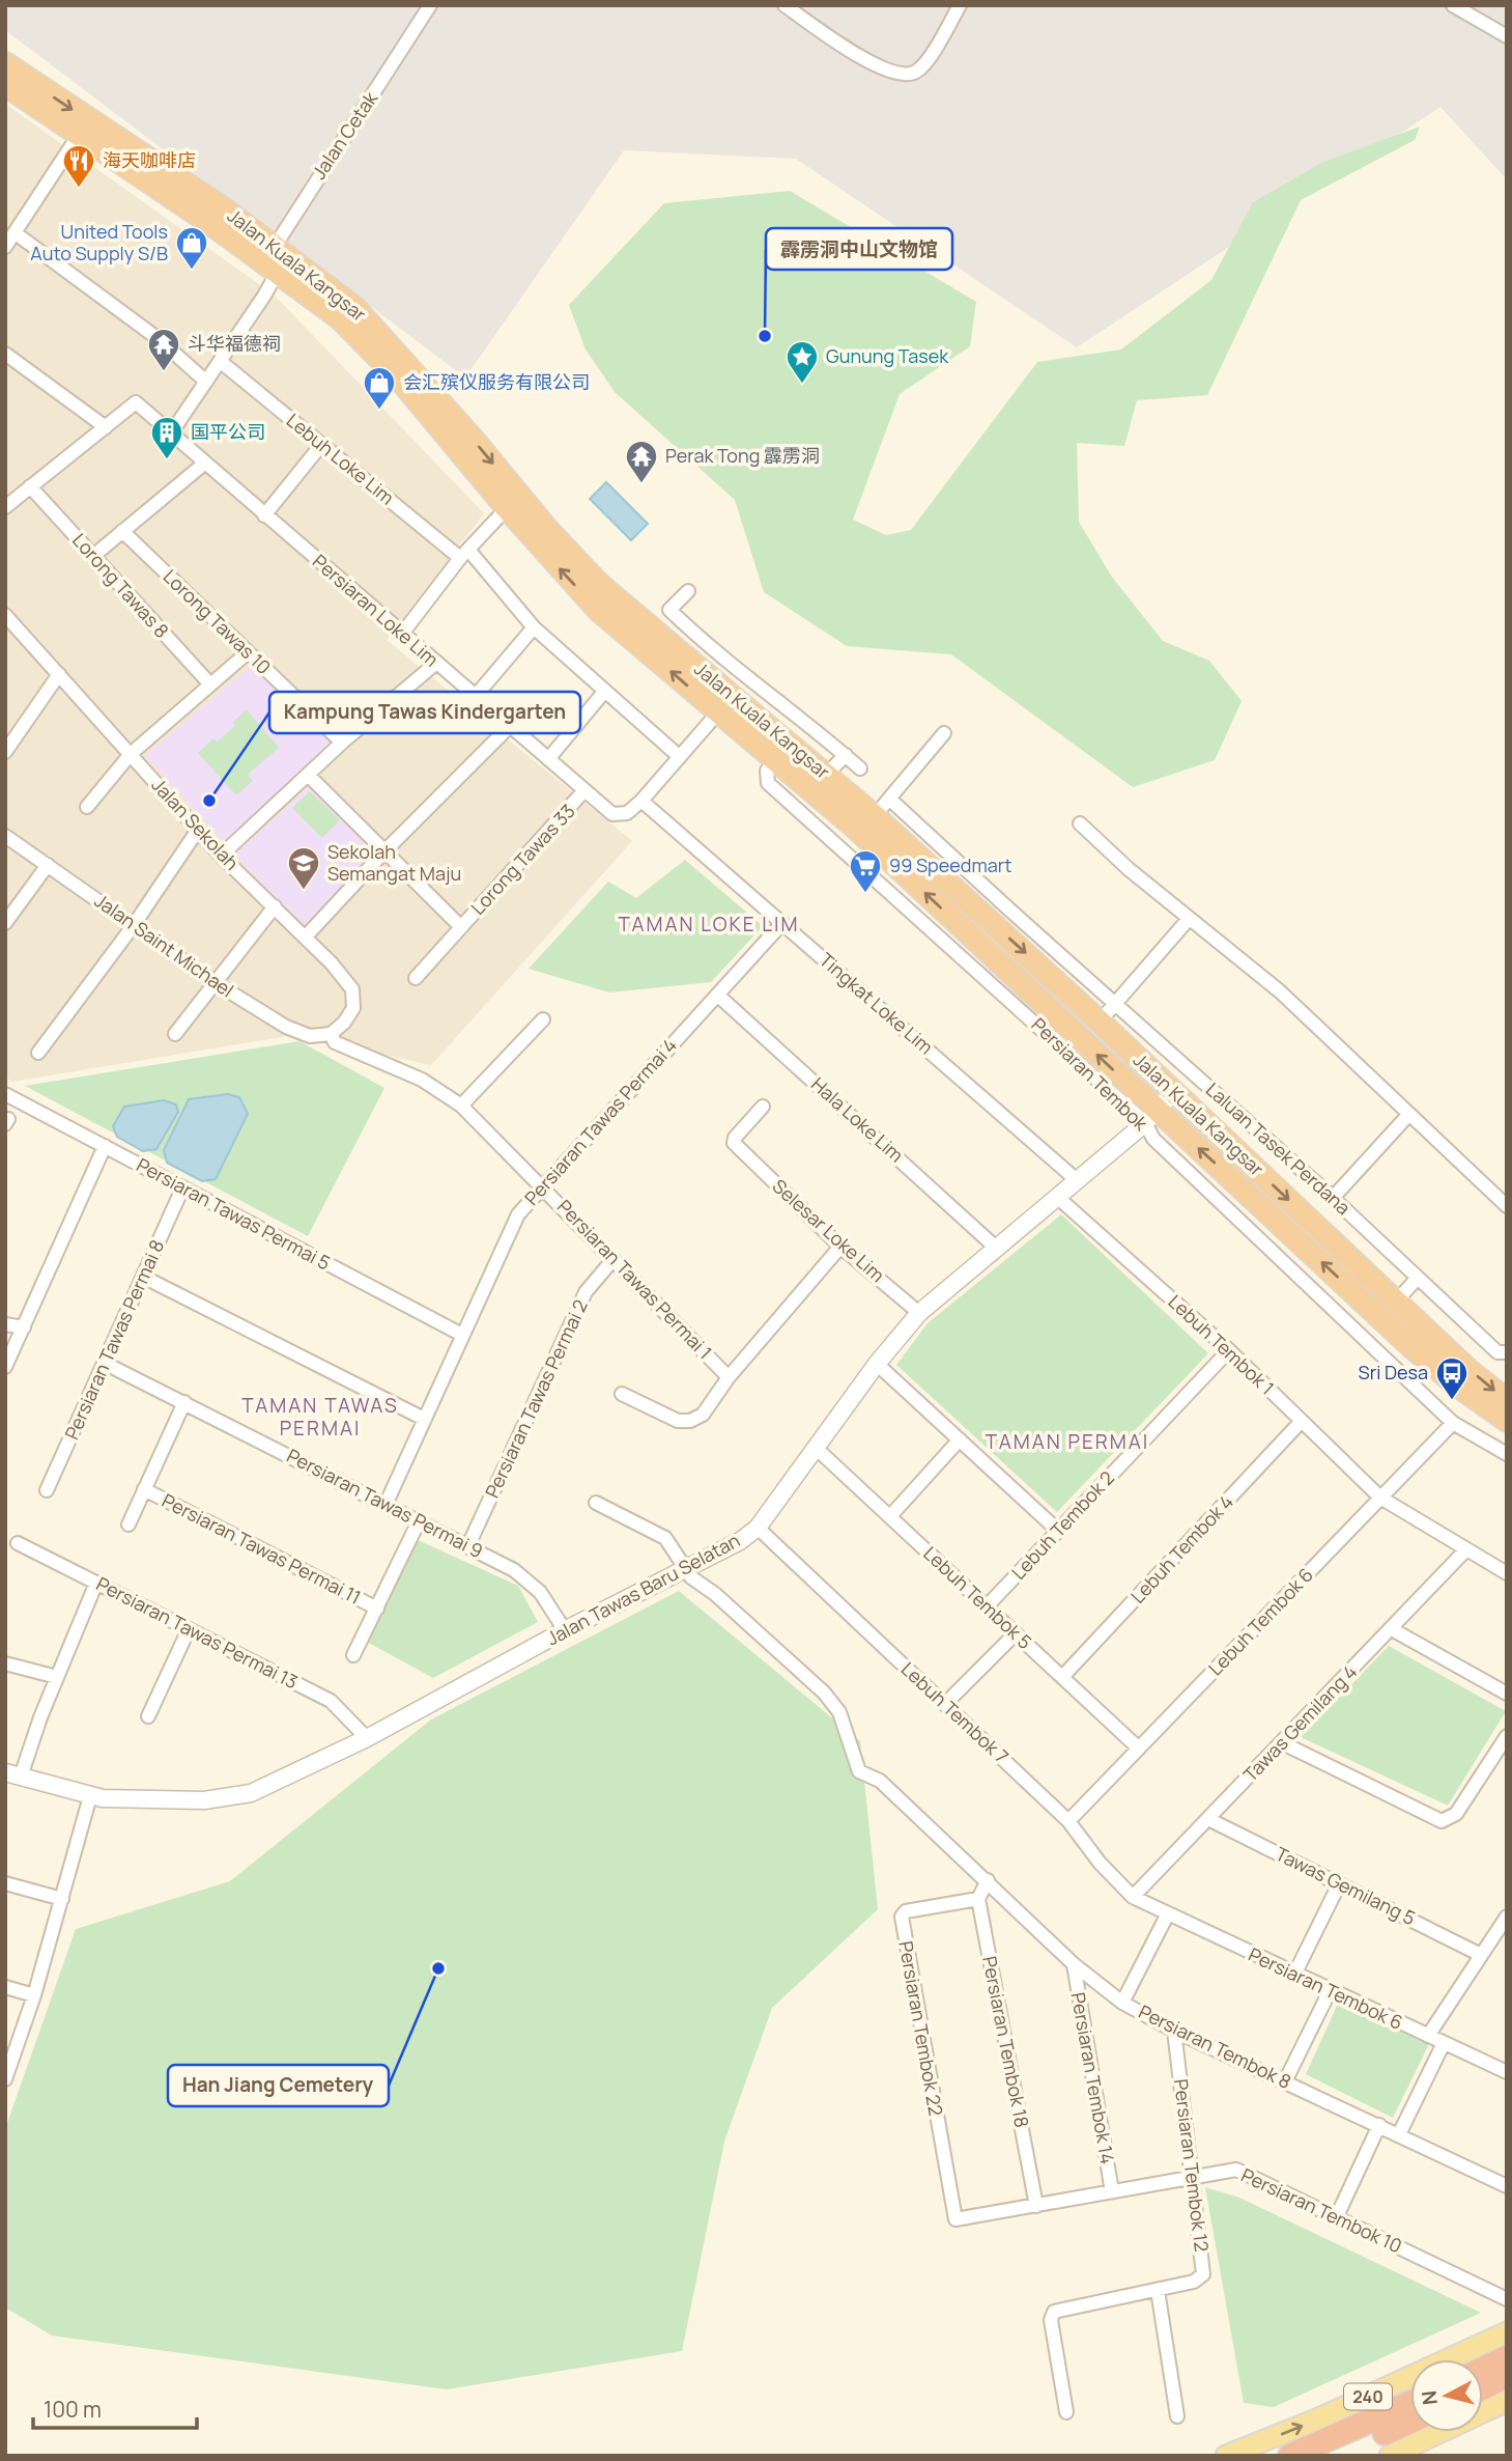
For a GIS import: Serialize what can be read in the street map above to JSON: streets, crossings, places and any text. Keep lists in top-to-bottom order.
{
  "streets": {
    "highway": ["Jalan Kuala Kangsar"],
    "main road": ["240"],
    "street": [
      "Jalan Cetak",
      "Lebuh Loke Lim",
      "Lorong Tawas 8",
      "Persiaran Loke Lim",
      "Lorong Tawas 10",
      "Jalan Sekolah",
      "Lorong Tawas 33",
      "Jalan Saint Michael",
      "Tingkat Loke Lim",
      "Persiaran Tembok",
      "Hala Loke Lim",
      "Persiaran Tawas Permai 4",
      "Laluan Tasek Perdana",
      "Persiaran Tawas Permai 5",
      "Selesar Loke Lim",
      "Persiaran Tawas Permai 1",
      "Persiaran Tawas Permai 8",
      "Lebuh Tembok 1",
      "Persiaran Tawas Permai 2",
      "Persiaran Tawas Permai 9",
      "Lebuh Tembok 2",
      "Persiaran Tawas Permai 11",
      "Lebuh Tembok 4",
      "Jalan Tawas Baru Selatan",
      "Lebuh Tembok 5",
      "Lebuh Tembok 6",
      "Persiaran Tawas Permai 13",
      "Lebuh Tembok 7",
      "Tawas Gemilang 4",
      "Tawas Gemilang 5",
      "Persiaran Tembok 6",
      "Persiaran Tembok 22",
      "Persiaran Tembok 18",
      "Persiaran Tembok 8",
      "Persiaran Tembok 14",
      "Persiaran Tembok 12",
      "Persiaran Tembok 10"
    ]
  },
  "crossings": [
    ["Jalan Cetak", "Jalan Kuala Kangsar"],
    ["Jalan Kuala Kangsar", "Persiaran Tembok"],
    ["Jalan Kuala Kangsar", "Jalan Tawas Baru Selatan"],
    ["Persiaran Loke Lim", "Lorong Tawas 33"],
    ["Persiaran Loke Lim", "Tingkat Loke Lim"],
    ["Jalan Sekolah", "Jalan Saint Michael"],
    ["Jalan Sekolah", "Persiaran Tawas Permai 1"],
    ["Jalan Saint Michael", "Persiaran Tawas Permai 1"],
    ["Tingkat Loke Lim", "Persiaran Tawas Permai 4"],
    ["Tingkat Loke Lim", "Jalan Tawas Baru Selatan"],
    ["Persiaran Tembok", "Jalan Tawas Baru Selatan"],
    ["Persiaran Tembok", "Lebuh Tembok 6"],
    ["Hala Loke Lim", "Persiaran Tawas Permai 4"],
    ["Hala Loke Lim", "Jalan Tawas Baru Selatan"],
    ["Persiaran Tawas Permai 4", "Persiaran Tawas Permai 5"],
    ["Persiaran Tawas Permai 4", "Persiaran Tawas Permai 1"],
    ["Persiaran Tawas Permai 4", "Persiaran Tawas Permai 9"],
    ["Persiaran Tawas Permai 5", "Persiaran Tawas Permai 8"],
    ["Selesar Loke Lim", "Jalan Tawas Baru Selatan"],
    ["Persiaran Tawas Permai 1", "Persiaran Tawas Permai 2"],
    ["Persiaran Tawas Permai 8", "Persiaran Tawas Permai 9"],
    ["Lebuh Tembok 1", "Lebuh Tembok 2"],
    ["Lebuh Tembok 1", "Lebuh Tembok 4"],
    ["Lebuh Tembok 1", "Jalan Tawas Baru Selatan"],
    ["Lebuh Tembok 1", "Lebuh Tembok 6"],
    ["Lebuh Tembok 1", "Tawas Gemilang 4"],
    ["Persiaran Tawas Permai 2", "Persiaran Tawas Permai 9"],
    ["Persiaran Tawas Permai 9", "Jalan Tawas Baru Selatan"],
    ["Lebuh Tembok 2", "Lebuh Tembok 5"],
    ["Lebuh Tembok 4", "Lebuh Tembok 5"],
    ["Jalan Tawas Baru Selatan", "Lebuh Tembok 5"],
    ["Jalan Tawas Baru Selatan", "Persiaran Tawas Permai 13"],
    ["Jalan Tawas Baru Selatan", "Lebuh Tembok 7"],
    ["Jalan Tawas Baru Selatan", "Persiaran Tembok 8"],
    ["Lebuh Tembok 5", "Lebuh Tembok 6"],
    ["Lebuh Tembok 6", "Lebuh Tembok 7"],
    ["Lebuh Tembok 7", "Tawas Gemilang 4"],
    ["Lebuh Tembok 7", "Persiaran Tembok 6"],
    ["Tawas Gemilang 4", "Tawas Gemilang 5"],
    ["Tawas Gemilang 4", "Persiaran Tembok 6"],
    ["Persiaran Tembok 22", "Persiaran Tembok 18"],
    ["Persiaran Tembok 22", "Persiaran Tembok 10"],
    ["Persiaran Tembok 18", "Persiaran Tembok 10"],
    ["Persiaran Tembok 8", "Persiaran Tembok 14"],
    ["Persiaran Tembok 8", "Persiaran Tembok 12"],
    ["Persiaran Tembok 14", "Persiaran Tembok 10"],
    ["Persiaran Tembok 12", "Persiaran Tembok 10"]
  ],
  "districts": ["TAMAN LOKE LIM", "TAMAN TAWAS PERMAI", "TAMAN PERMAI"],
  "places": {
    "restaurant": ["海天咖啡店"],
    "shop": ["United Tools Auto Supply S/B", "会汇殡仪服务有限公司"],
    "other": ["霹雳洞中山文物馆", "Kampung Tawas Kindergarten", "Han Jiang Cemetery"],
    "temple": ["斗华福德祠", "Perak Tong 霹雳洞"],
    "place": ["Gunung Tasek"],
    "building": ["国平公司"],
    "school or university": ["Sekolah Semangat Maju"],
    "supermarket": ["99 Speedmart"],
    "bus stop": ["Sri Desa"]
  },
  "scale_bar": "100 m",
  "north": "left"
}
